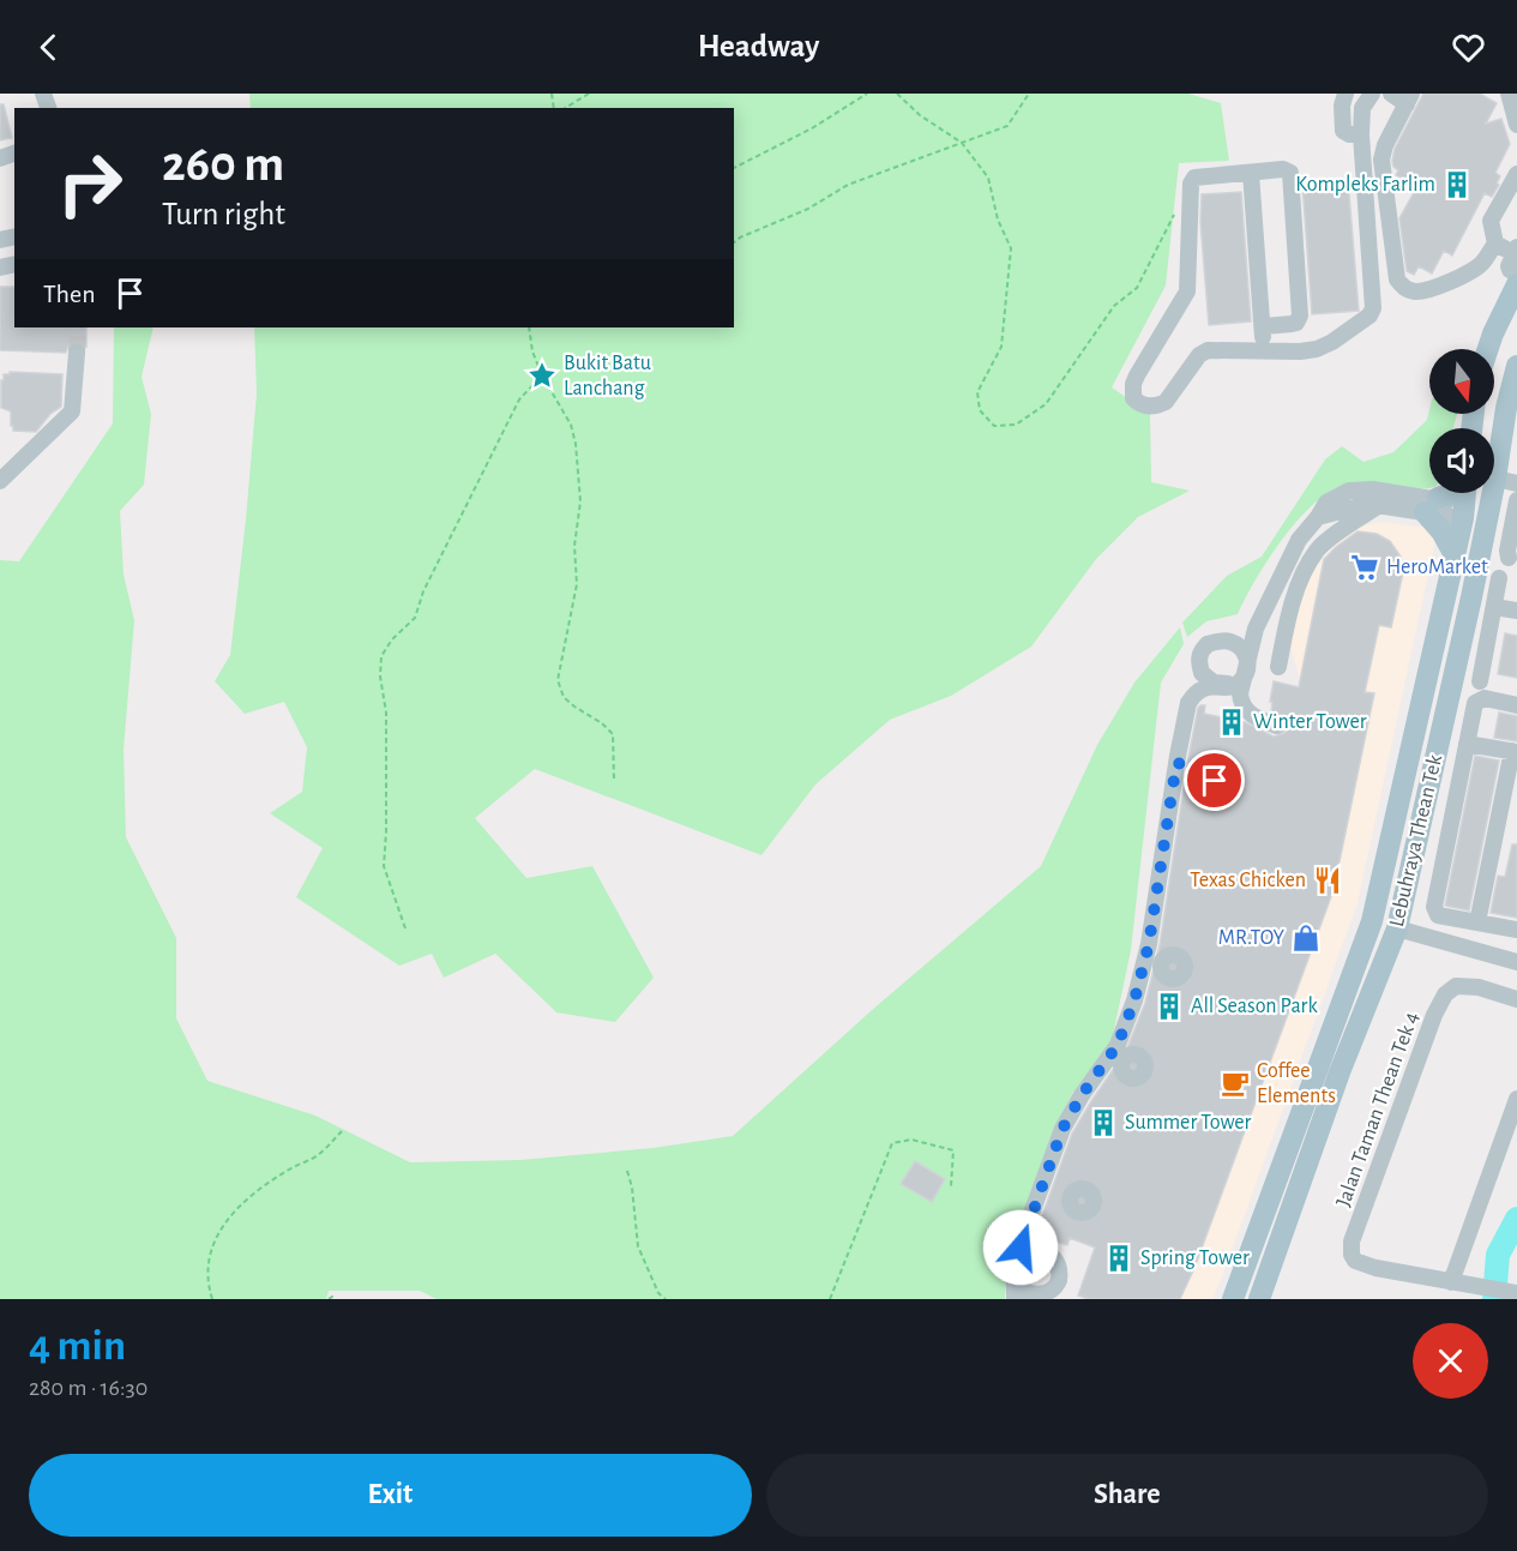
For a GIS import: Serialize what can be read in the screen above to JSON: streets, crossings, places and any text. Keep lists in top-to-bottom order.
{
  "streets": {
    "main road": ["Lebuhraya Thean Tek"],
    "street": ["Jalan Taman Thean Tek 4"]
  },
  "places": {
    "building": [
      "Kompleks Farlim",
      "Winter Tower",
      "All Season Park",
      "Summer Tower",
      "Spring Tower"
    ],
    "place": ["Bukit Batu Lanchang"],
    "supermarket": ["HeroMarket"],
    "restaurant": ["Texas Chicken"],
    "shop": ["MR.TOY"],
    "cafe": ["Coffee Elements"]
  },
  "north": "bottom",
  "page": {
    "header": "Headway",
    "turn": ["260 m", "Turn right"],
    "then": "Then",
    "heading": ["4 min", "280 m · 16:30"],
    "buttons": ["Exit", "Share"]
  }
}
